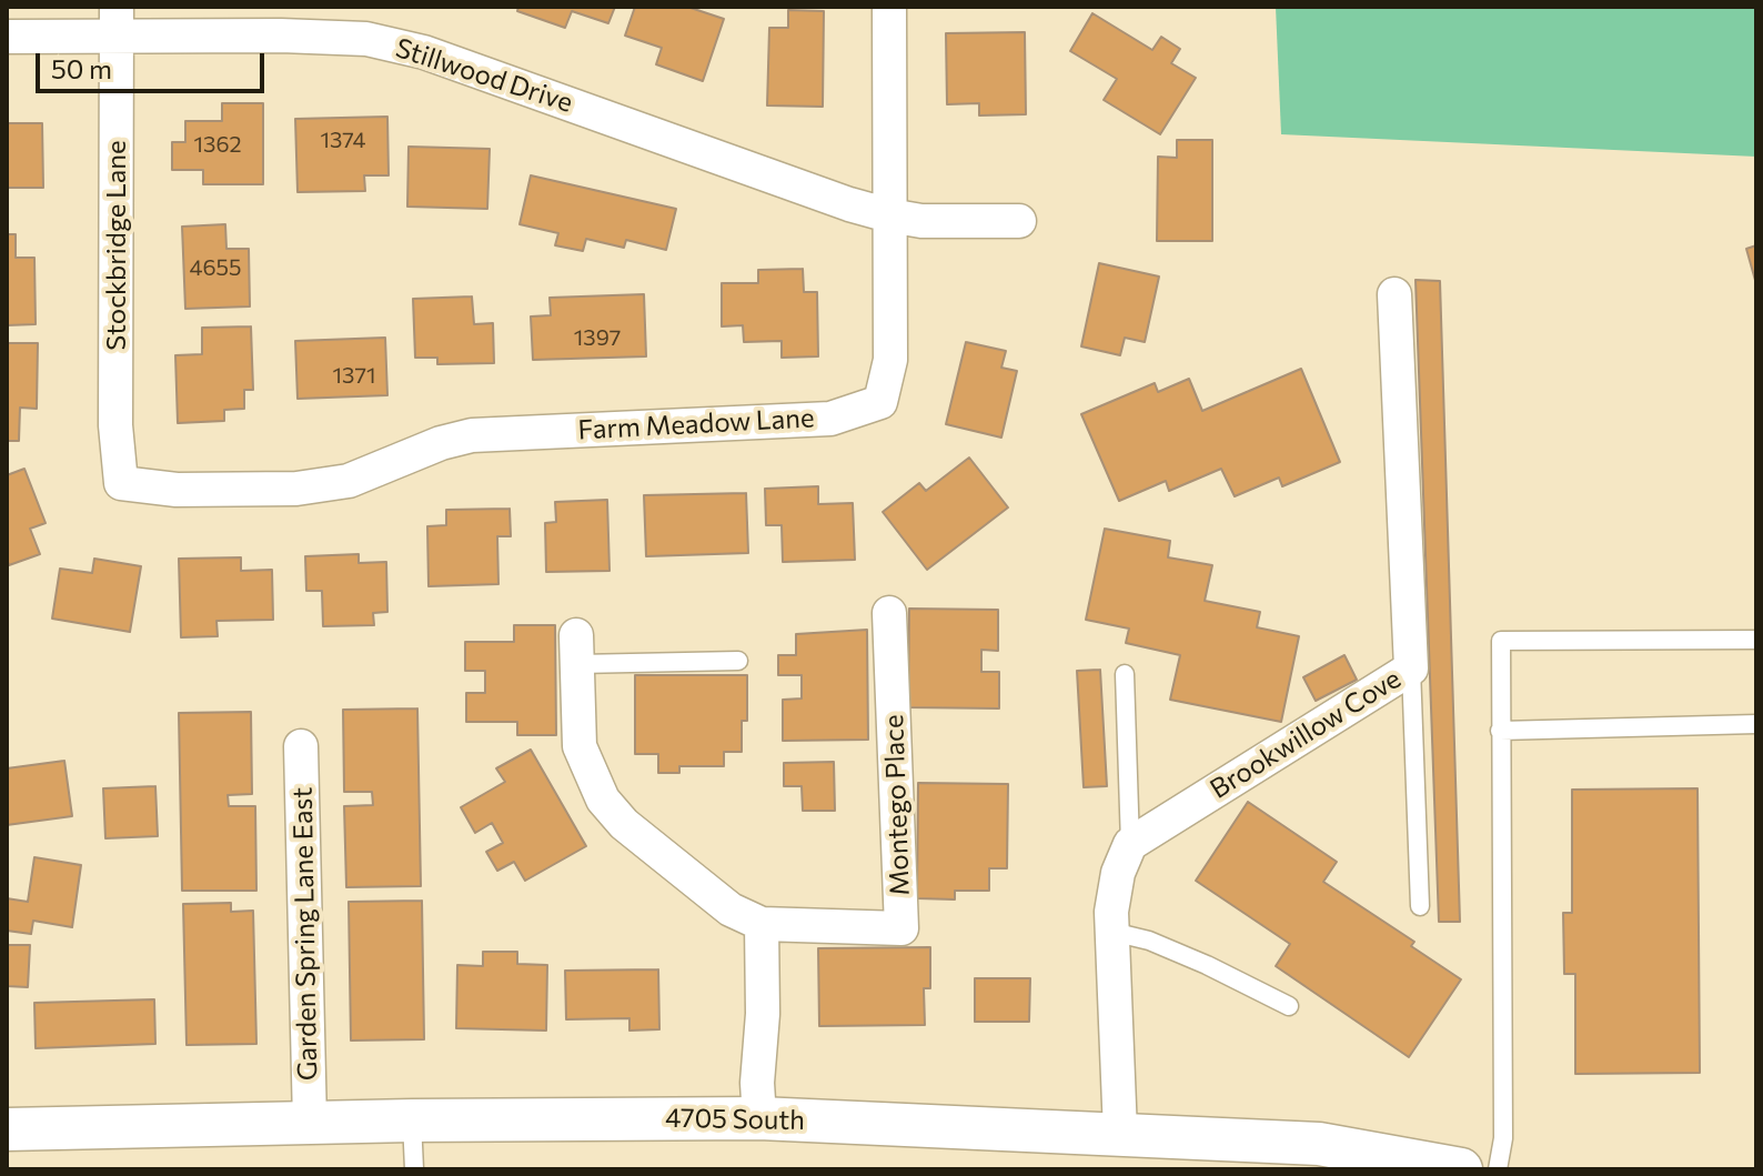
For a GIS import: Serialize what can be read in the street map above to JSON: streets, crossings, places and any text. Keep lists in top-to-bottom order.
{
  "streets": {
    "street": [
      "Stillwood Drive",
      "Stockbridge Lane",
      "Farm Meadow Lane",
      "Brookwillow Cove",
      "Montego Place",
      "Garden Spring Lane East",
      "4705 South"
    ]
  },
  "crossings": [
    ["Stillwood Drive", "Stockbridge Lane"],
    ["Stillwood Drive", "Farm Meadow Lane"],
    ["Stockbridge Lane", "Farm Meadow Lane"],
    ["Garden Spring Lane East", "4705 South"]
  ],
  "house_numbers": [
    "1374",
    "1362",
    "4655",
    "1397",
    "1371"
  ],
  "scale_bar": "50 m"
}
